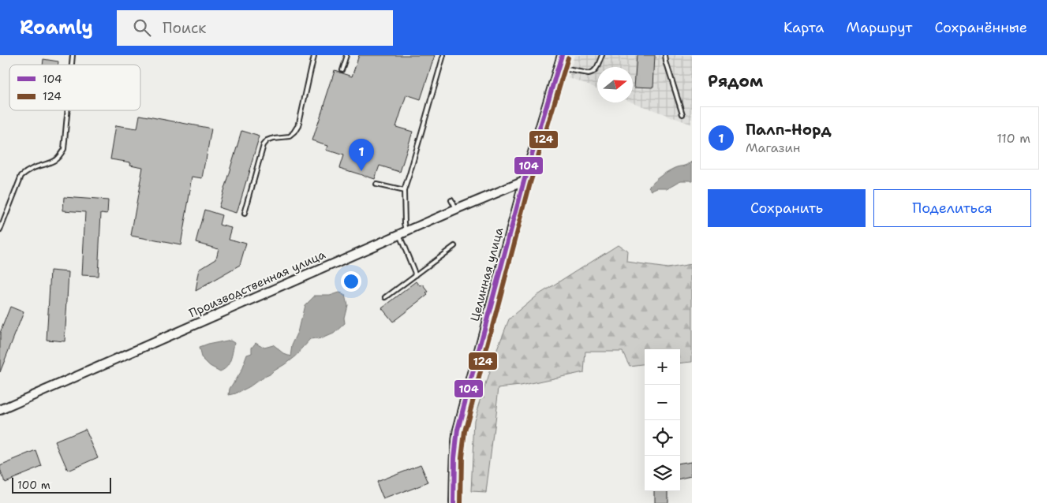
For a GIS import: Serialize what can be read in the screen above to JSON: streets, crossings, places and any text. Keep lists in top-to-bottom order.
{
  "streets": {
    "street": ["Целинная улица", "Производственная улица"]
  },
  "crossings": [
    ["Целинная улица", "Производственная улица"]
  ],
  "lines": ["transit line 104", "transit line 124"],
  "legend": ["104", "124"],
  "scale_bar": "100 m",
  "north": "right",
  "page": {
    "header": "Roamly",
    "search": "Поиск",
    "nav": ["Карта", "Маршрут", "Сохранённые"],
    "heading": "Рядом",
    "list": [
      {
        "mark": "1",
        "name": "Палп-Норд",
        "note": "Магазин",
        "value": "110 m"
      }
    ],
    "pins": "1",
    "buttons": ["Сохранить", "Поделиться"],
    "map_buttons": ["+", "−"],
    "scale": "100 m"
  }
}
